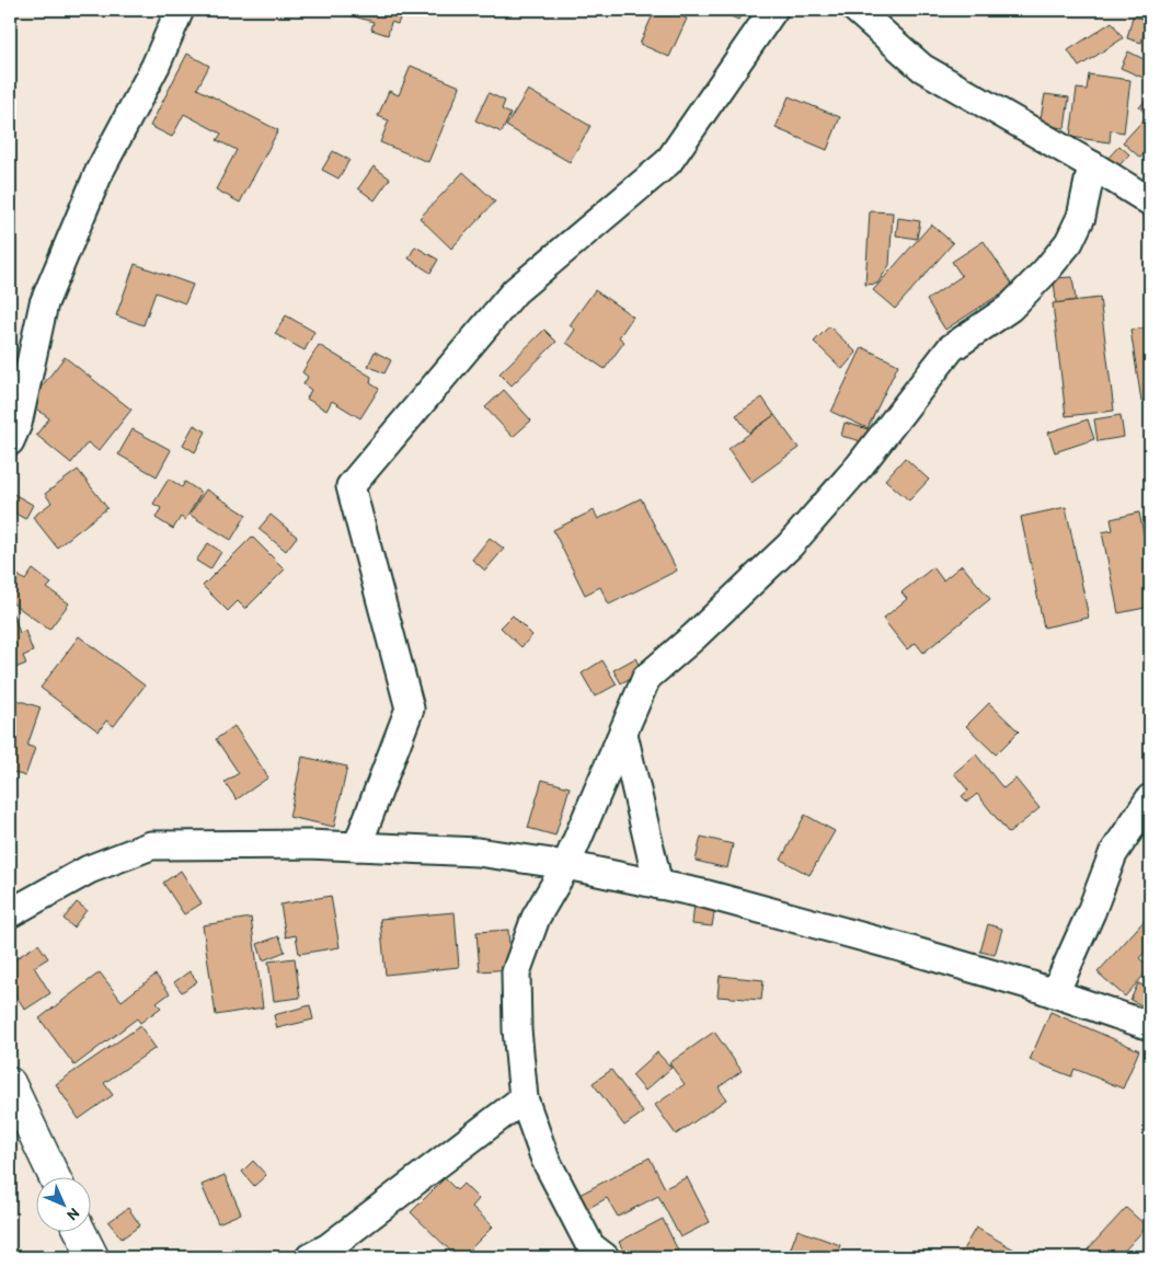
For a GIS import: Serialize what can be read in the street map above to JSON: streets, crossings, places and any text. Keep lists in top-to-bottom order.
{
  "north": "bottom right"
}
